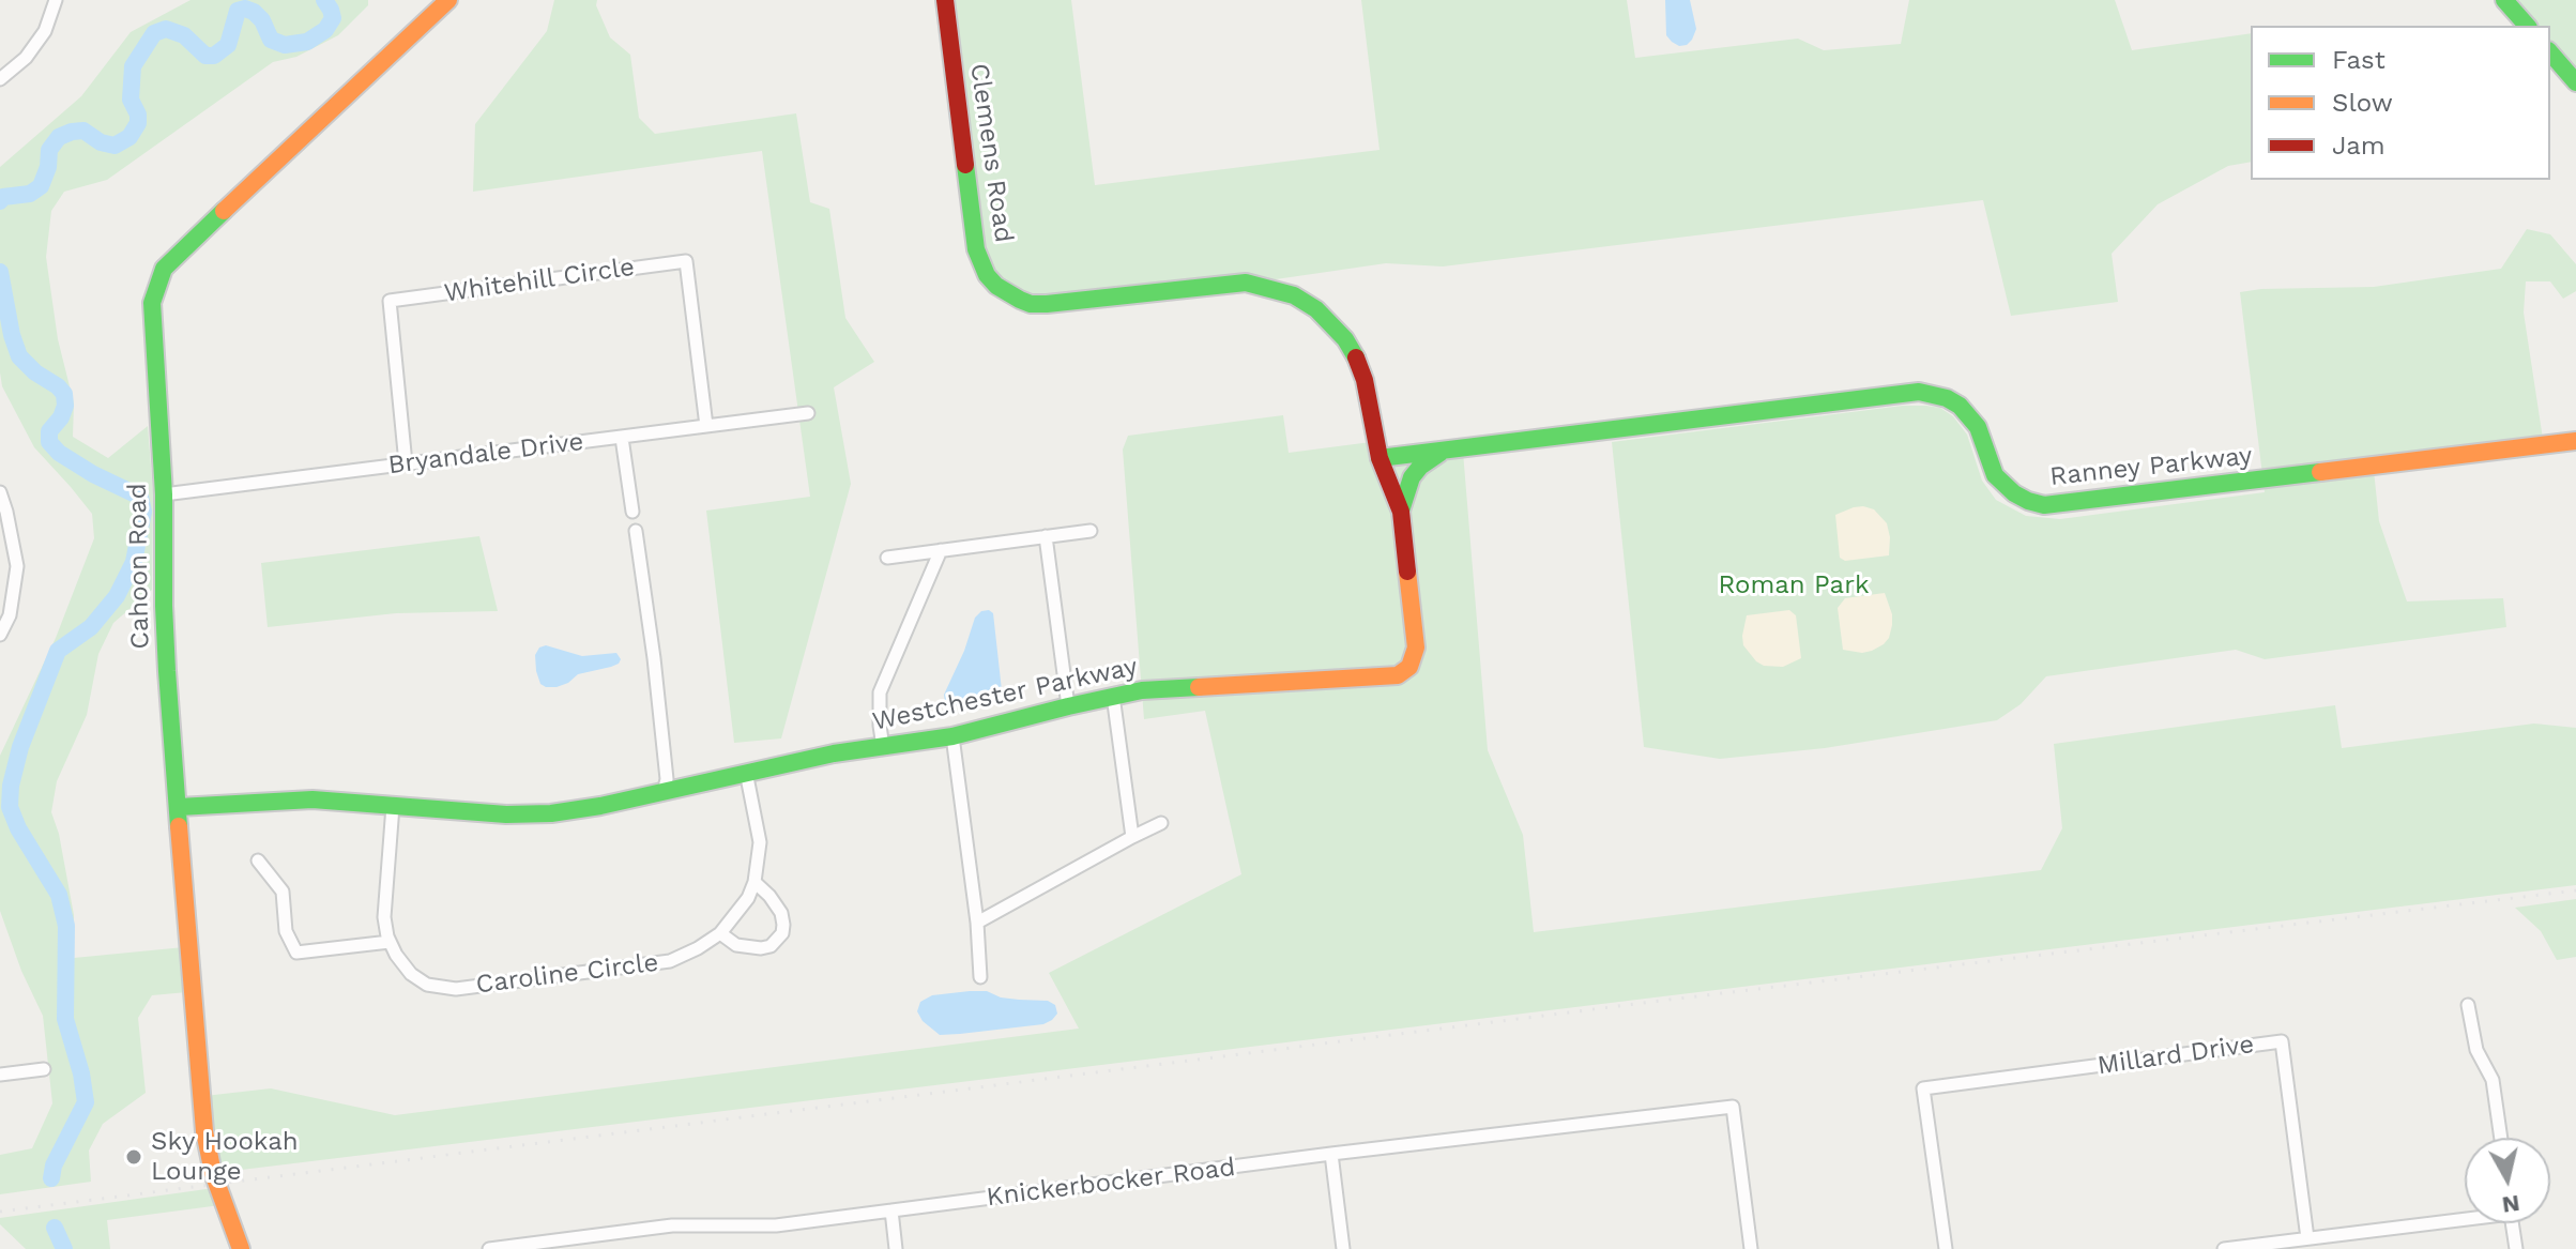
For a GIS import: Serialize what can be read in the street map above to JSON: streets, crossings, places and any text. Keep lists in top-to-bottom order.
{
  "streets": {
    "street": [
      "Clemens Road",
      "Whitehill Circle",
      "Bryandale Drive",
      "Ranney Parkway",
      "Cahoon Road",
      "Westchester Parkway",
      "Caroline Circle",
      "Millard Drive",
      "Knickerbocker Road"
    ]
  },
  "crossings": [
    ["Clemens Road", "Westchester Parkway"],
    ["Whitehill Circle", "Bryandale Drive"],
    ["Bryandale Drive", "Cahoon Road"],
    ["Ranney Parkway", "Westchester Parkway"],
    ["Cahoon Road", "Westchester Parkway"],
    ["Westchester Parkway", "Caroline Circle"]
  ],
  "parks": ["Roman Park"],
  "places": ["Sky Hookah Lounge"],
  "legend": ["Fast", "Slow", "Jam"],
  "north": "bottom"
}
